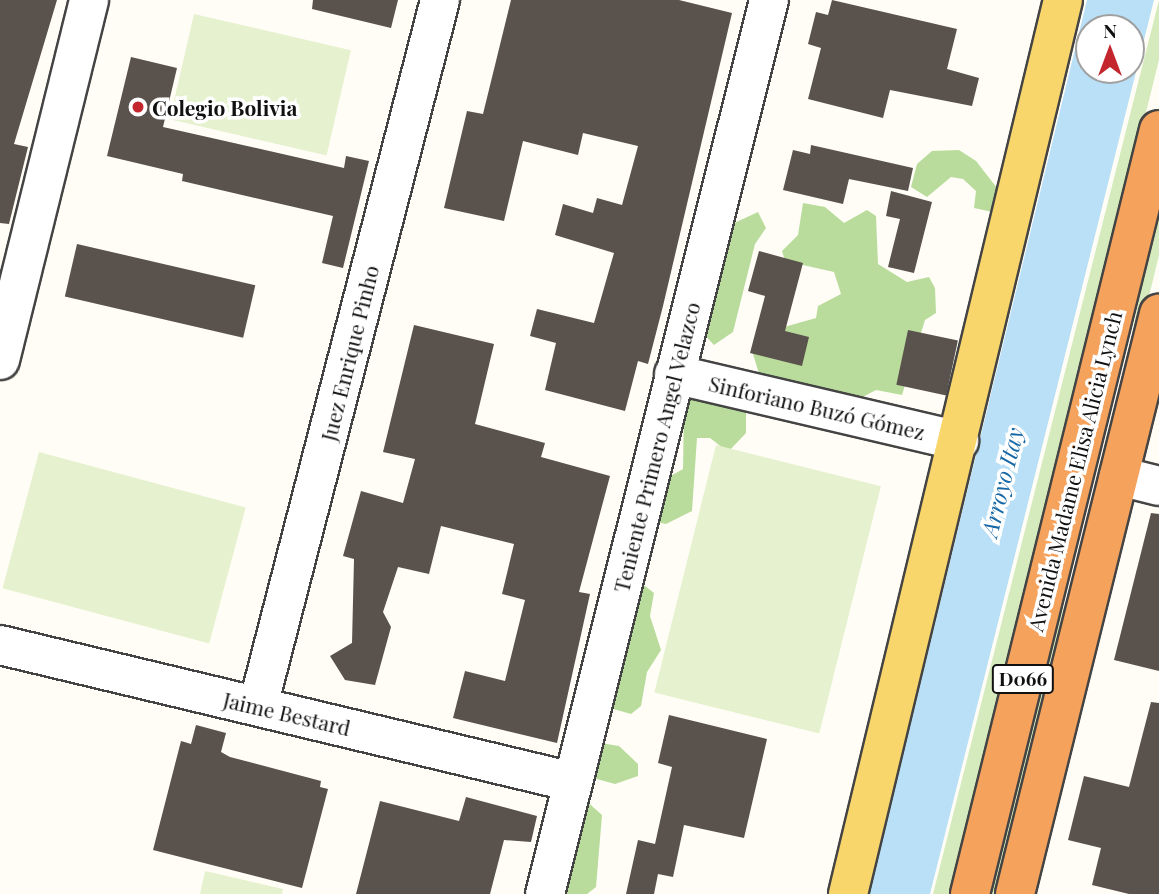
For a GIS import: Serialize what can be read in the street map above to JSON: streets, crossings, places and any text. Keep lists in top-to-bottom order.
{
  "streets": {
    "highway": ["Avenida Madame Elisa Alicia Lynch", "D066"],
    "street": [
      "Juez Enrique Pinho",
      "Sinforiano Buzó Gómez",
      "Teniente Primero Angel Velazco",
      "Jaime Bestard"
    ]
  },
  "crossings": [
    ["Juez Enrique Pinho", "Jaime Bestard"],
    ["Sinforiano Buzó Gómez", "Teniente Primero Angel Velazco"],
    ["Teniente Primero Angel Velazco", "Jaime Bestard"]
  ],
  "water": ["Arroyo Itay"],
  "places": ["Colegio Bolivia"],
  "north": "top"
}
